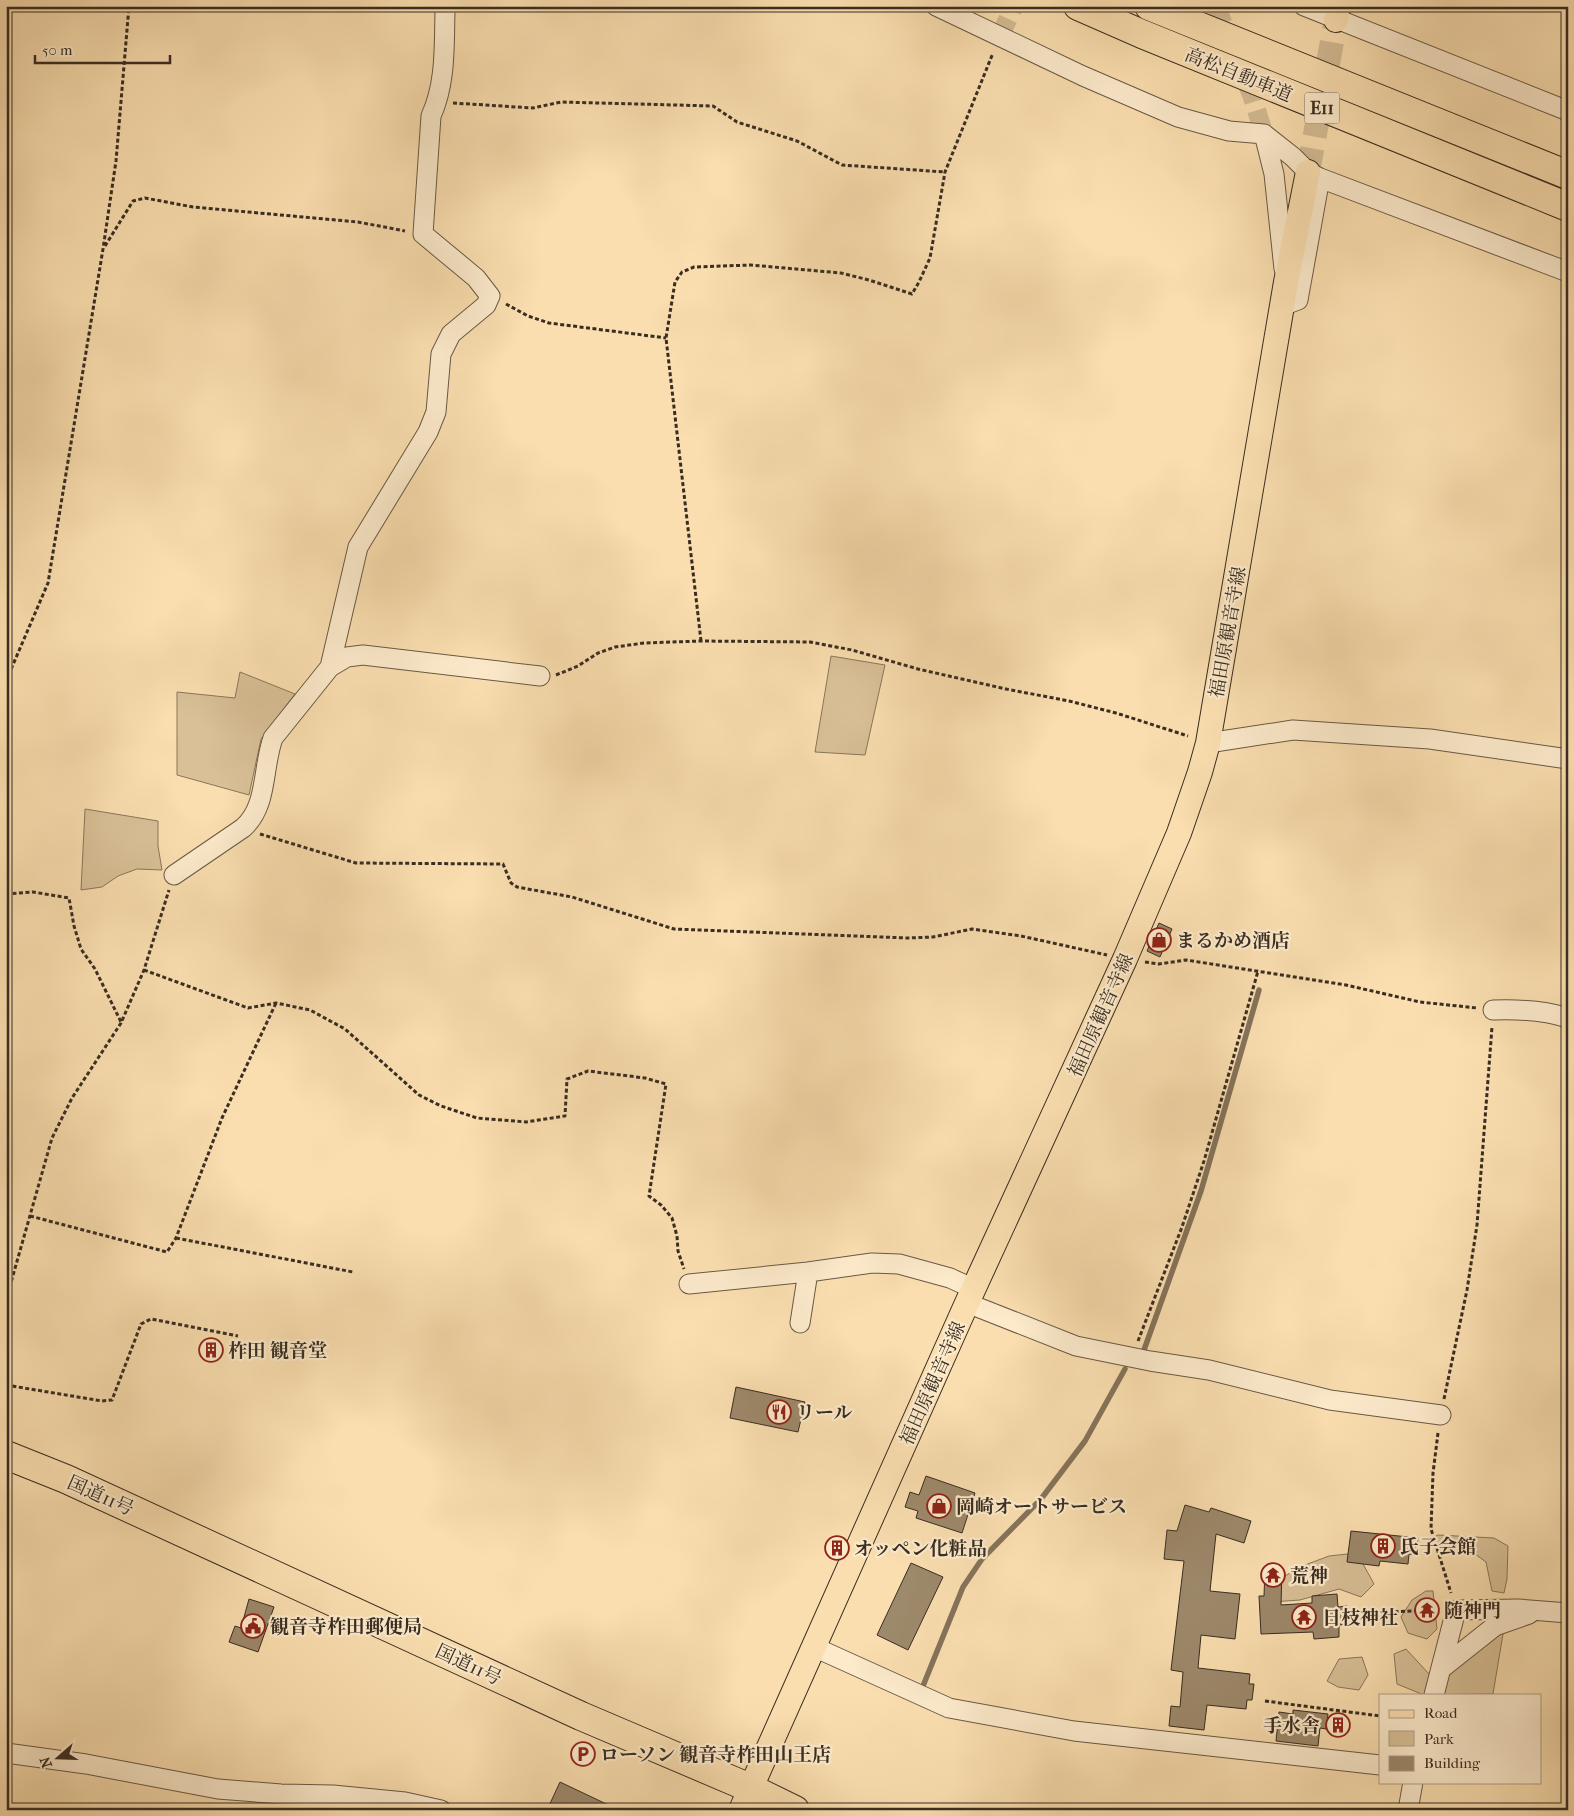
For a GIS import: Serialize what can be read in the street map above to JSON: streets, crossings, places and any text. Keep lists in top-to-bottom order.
{
  "streets": {
    "highway": ["高松自動車道", "E11", "国道11号"],
    "main road": ["福田原観音寺線"]
  },
  "crossings": [
    ["福田原観音寺線", "国道11号"]
  ],
  "places": {
    "shop": ["まるかめ酒店", "岡崎オートサービス"],
    "building": [
      "柞田 観音堂",
      "氏子会館",
      "オッペン化粧品",
      "手水舎"
    ],
    "restaurant": ["リール"],
    "temple": ["荒神", "随神門", "日枝神社"],
    "public building": ["観音寺柞田郵便局"],
    "parking": ["ローソン 観音寺柞田山王店"]
  },
  "legend": ["Road", "Park", "Building"],
  "scale_bar": "50 m",
  "north": "left"
}
